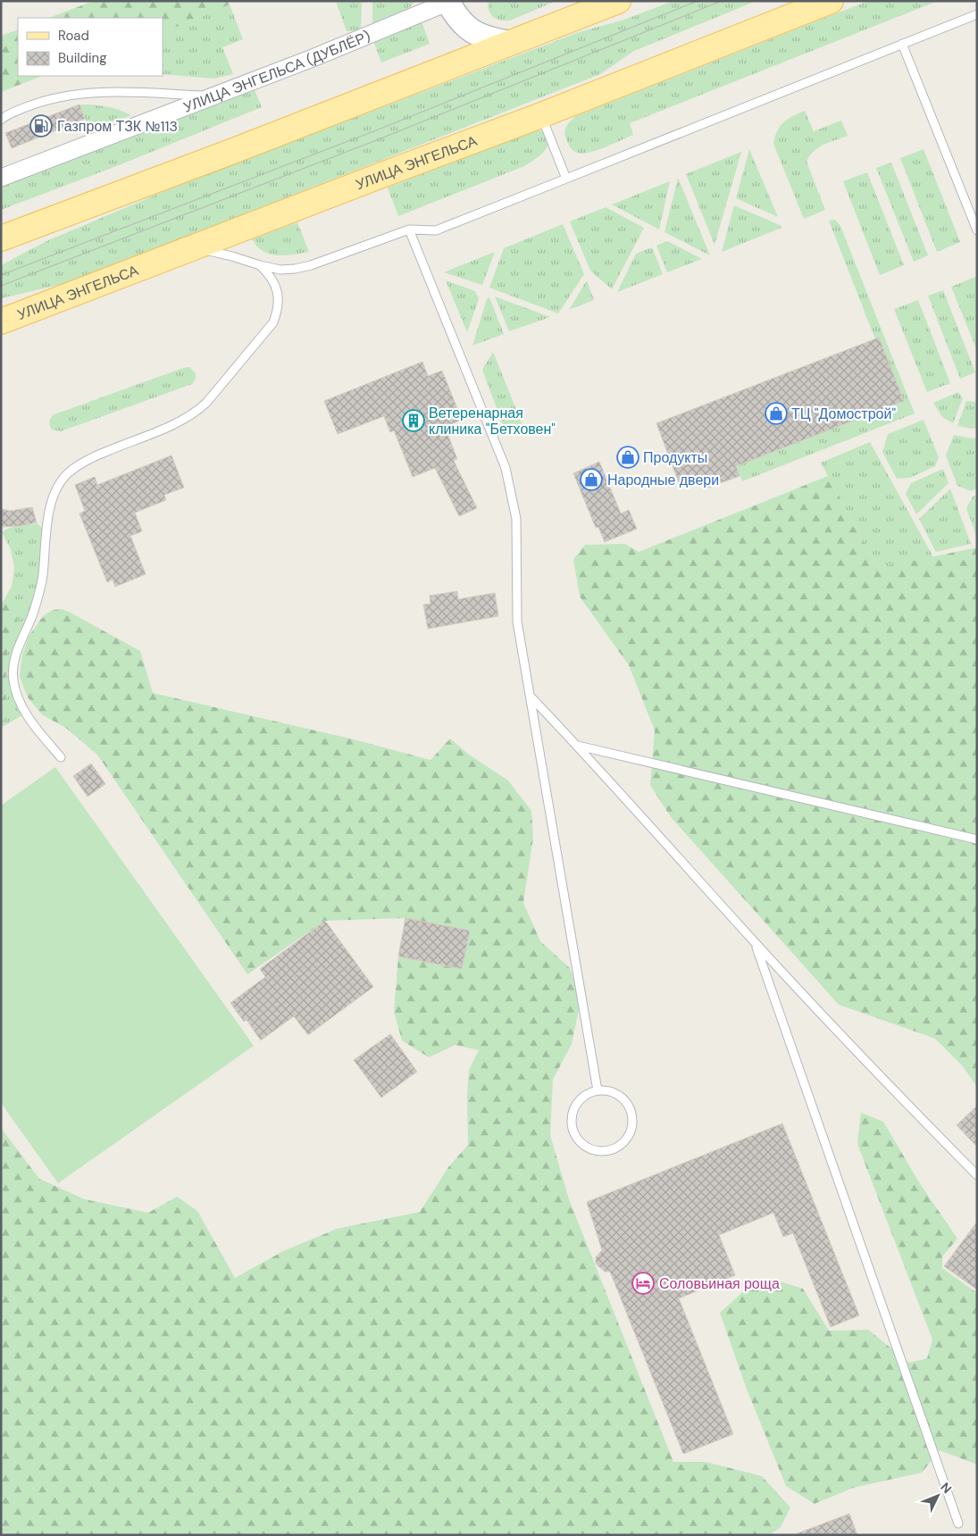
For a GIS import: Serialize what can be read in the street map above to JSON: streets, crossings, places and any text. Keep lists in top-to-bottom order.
{
  "streets": {
    "main road": ["УЛИЦА ЭНГЕЛЬСА"],
    "street": ["УЛИЦА ЭНГЕЛЬСА (ДУБЛЁР)"]
  },
  "places": {
    "fuel station": ["Газпром ТЗК №113"],
    "shop": ["ТЦ \"Домострой\"", "Продукты", "Народные двери"],
    "building": ["Ветеренарная клиника \"Бетховен\""],
    "hotel": ["Соловьиная роща"]
  },
  "legend": ["Road", "Building"],
  "north": "top right"
}
